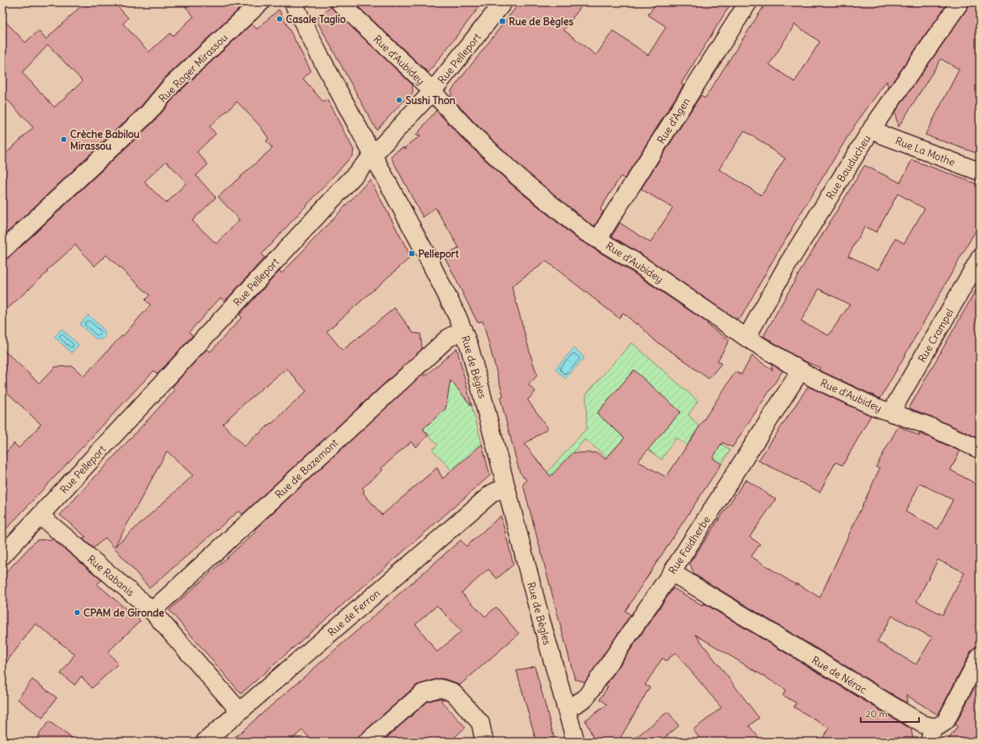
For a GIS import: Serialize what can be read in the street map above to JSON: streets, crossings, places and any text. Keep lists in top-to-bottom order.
{
  "streets": {
    "street": [
      "Rue Pelleport",
      "Rue d'Aubidey",
      "Rue Roger Mirassou",
      "Rue d'Agen",
      "Rue La Mothe",
      "Rue Bauducheu",
      "Rue Crampel",
      "Rue de Bègles",
      "Rue de Bazemont",
      "Rue Faidherbe",
      "Rue Rabanis",
      "Rue de Ferron",
      "Rue de Nérac"
    ]
  },
  "crossings": [
    ["Rue Pelleport", "Rue d'Aubidey"],
    ["Rue Pelleport", "Rue de Bègles"],
    ["Rue Pelleport", "Rue Rabanis"],
    ["Rue d'Aubidey", "Rue d'Agen"],
    ["Rue d'Aubidey", "Rue Bauducheu"],
    ["Rue d'Aubidey", "Rue Crampel"],
    ["Rue d'Aubidey", "Rue Faidherbe"],
    ["Rue La Mothe", "Rue Bauducheu"],
    ["Rue de Bègles", "Rue de Bazemont"],
    ["Rue de Bègles", "Rue Faidherbe"],
    ["Rue de Bègles", "Rue de Ferron"],
    ["Rue de Bazemont", "Rue Rabanis"],
    ["Rue Faidherbe", "Rue de Nérac"],
    ["Rue Rabanis", "Rue de Ferron"]
  ],
  "places": {
    "other": [
      "Casale Taglio",
      "Sushi Thon",
      "Crèche Babilou Mirassou",
      "CPAM de Gironde"
    ],
    "transit": ["Rue de Bègles", "Pelleport"]
  },
  "scale_bar": "20 m"
}
